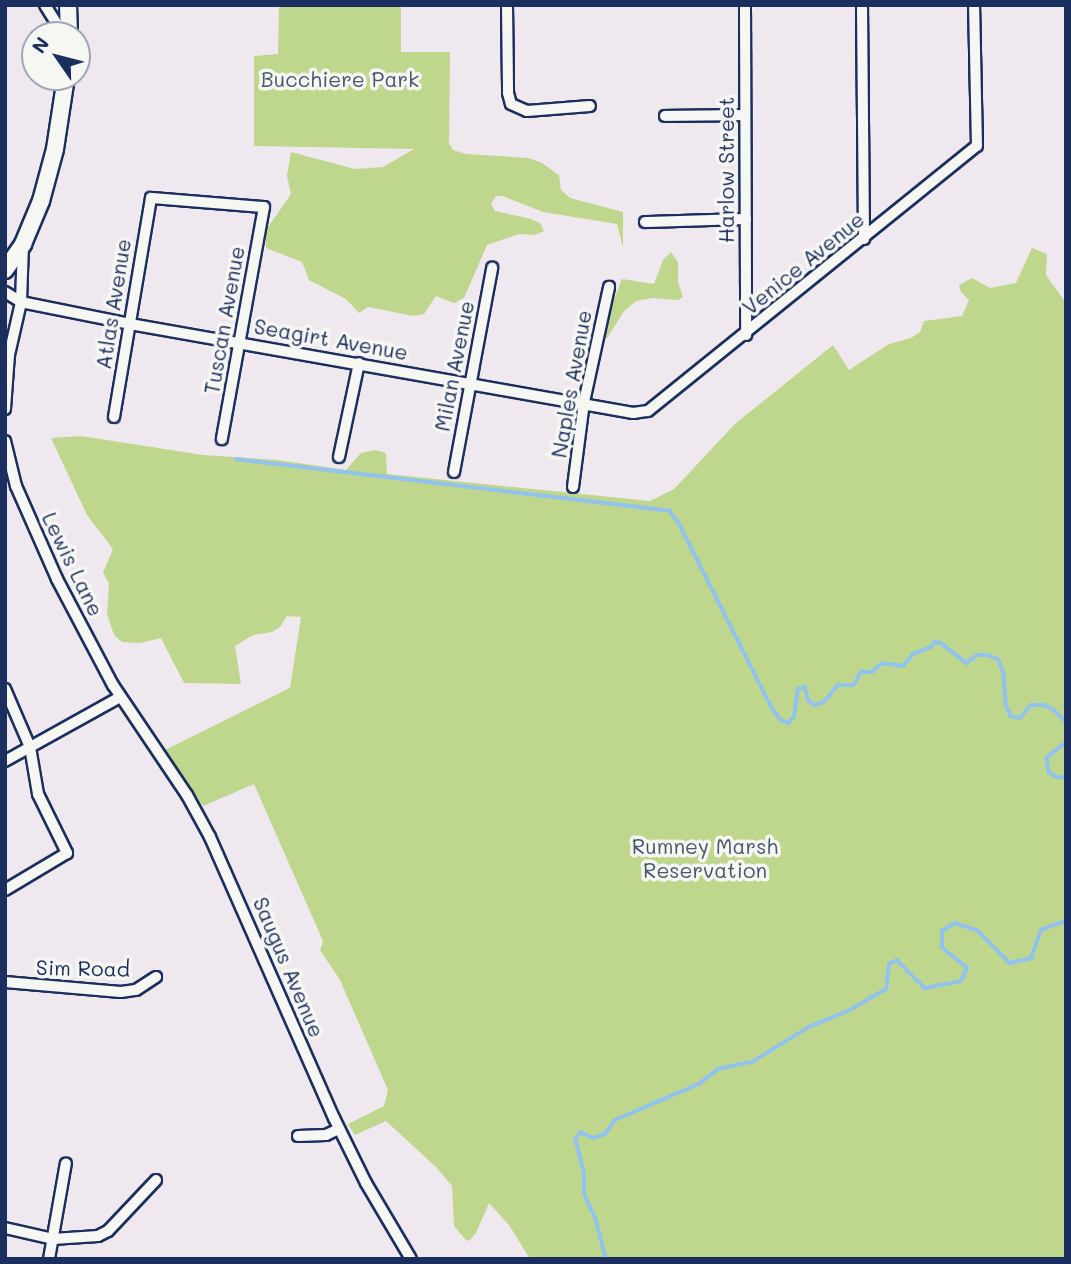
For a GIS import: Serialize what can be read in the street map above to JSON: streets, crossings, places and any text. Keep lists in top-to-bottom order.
{
  "streets": {
    "street": [
      "Harlow Street",
      "Venice Avenue",
      "Atlas Avenue",
      "Tuscan Avenue",
      "Seagirt Avenue",
      "Milan Avenue",
      "Naples Avenue",
      "Lewis Lane",
      "Saugus Avenue",
      "Sim Road"
    ]
  },
  "crossings": [
    ["Harlow Street", "Venice Avenue"],
    ["Venice Avenue", "Seagirt Avenue"],
    ["Atlas Avenue", "Tuscan Avenue"],
    ["Atlas Avenue", "Seagirt Avenue"],
    ["Tuscan Avenue", "Seagirt Avenue"],
    ["Seagirt Avenue", "Milan Avenue"],
    ["Seagirt Avenue", "Naples Avenue"],
    ["Lewis Lane", "Saugus Avenue"]
  ],
  "parks": ["Bucchiere Park", "Rumney Marsh Reservation"],
  "north": "top left"
}
